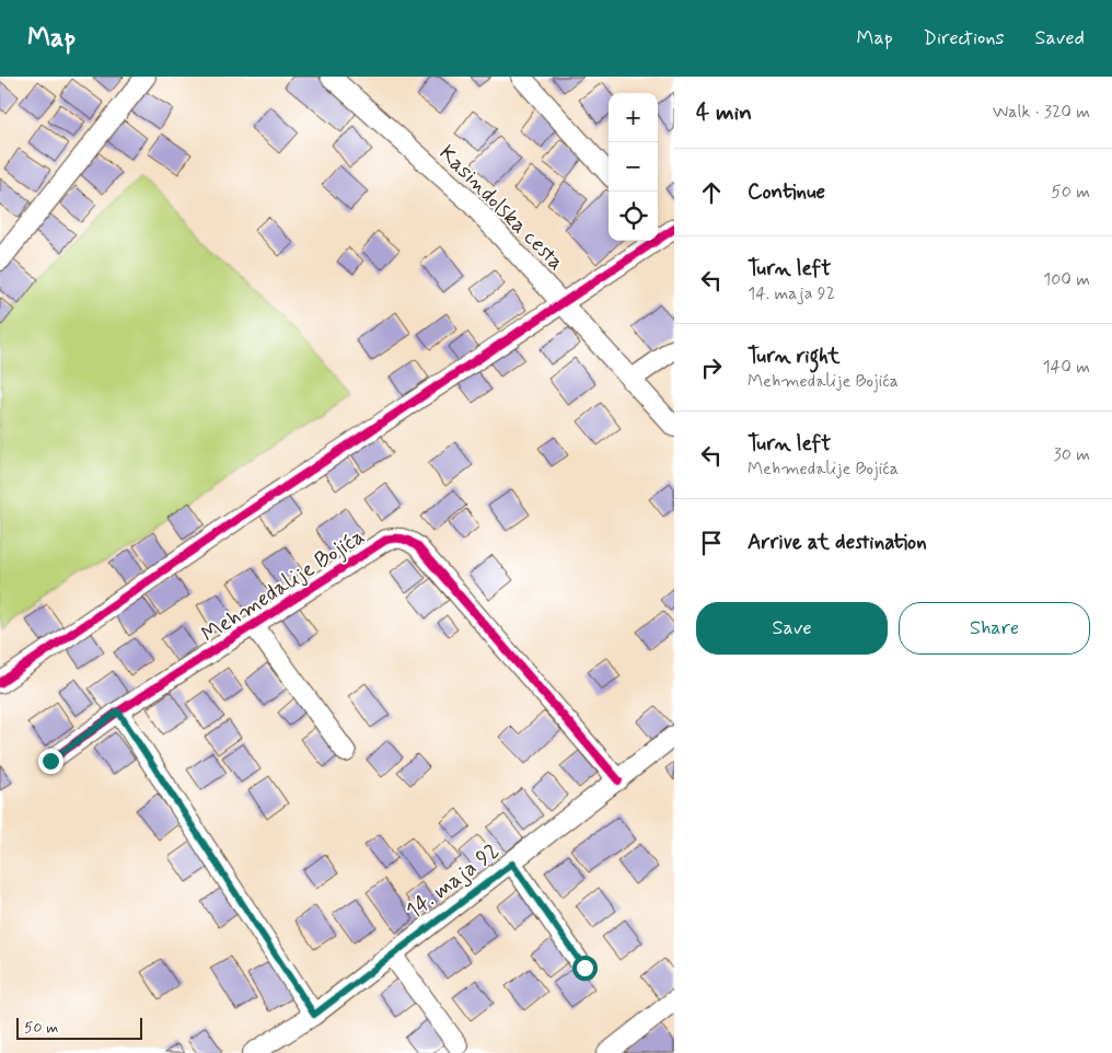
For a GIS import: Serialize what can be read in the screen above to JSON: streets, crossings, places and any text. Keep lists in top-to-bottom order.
{
  "streets": {
    "street": ["Kasindolska cesta", "Mehmedalije Bojića", "14. maja 92"]
  },
  "crossings": [
    ["Mehmedalije Bojića", "14. maja 92"]
  ],
  "scale_bar": "50 m",
  "page": {
    "header": "Map",
    "nav": ["Map", "Directions", "Saved"],
    "heading": ["4 min", "Walk · 320 m"],
    "map_buttons": ["+", "−"],
    "list": [
      ["Continue", "50 m"],
      ["Turn left", "14. maja 92", "100 m"],
      ["Turn right", "Mehmedalije Bojića", "140 m"],
      ["Turn left", "Mehmedalije Bojića", "30 m"],
      "Arrive at destination"
    ],
    "buttons": ["Save", "Share"],
    "scale": "50 m"
  }
}
